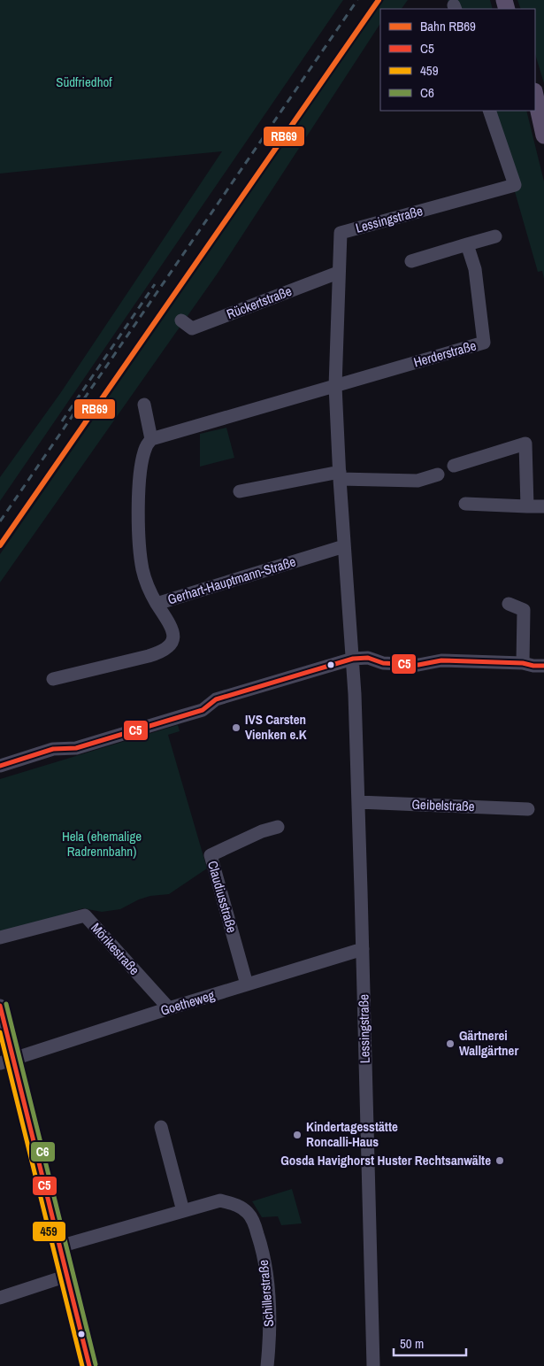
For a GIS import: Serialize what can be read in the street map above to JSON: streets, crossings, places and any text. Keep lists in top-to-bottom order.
{
  "streets": {
    "street": [
      "Lessingstraße",
      "Rückertstraße",
      "Herderstraße",
      "Gerhart-Hauptmann-Straße",
      "Geibelstraße",
      "Claudiusstraße",
      "Mörikestraße",
      "Goetheweg",
      "Schillerstraße"
    ]
  },
  "crossings": [
    ["Lessingstraße", "Rückertstraße"],
    ["Lessingstraße", "Herderstraße"],
    ["Lessingstraße", "Gerhart-Hauptmann-Straße"],
    ["Lessingstraße", "Geibelstraße"],
    ["Lessingstraße", "Goetheweg"],
    ["Claudiusstraße", "Goetheweg"],
    ["Mörikestraße", "Goetheweg"]
  ],
  "parks": ["Südfriedhof", "Hela (ehemalige Radrennbahn)"],
  "places": [
    "IVS Carsten Vienken e.K",
    "Gärtnerei Wallgärtner",
    "Kindertagesstätte Roncalli-Haus",
    "Gosda Havighorst Huster Rechtsanwälte"
  ],
  "lines": [
    "rail line RB69",
    "transit line C5",
    "transit line C6",
    "transit line 459"
  ],
  "legend": [
    "Bahn RB69",
    "C5",
    "459",
    "C6"
  ],
  "scale_bar": "50 m"
}
